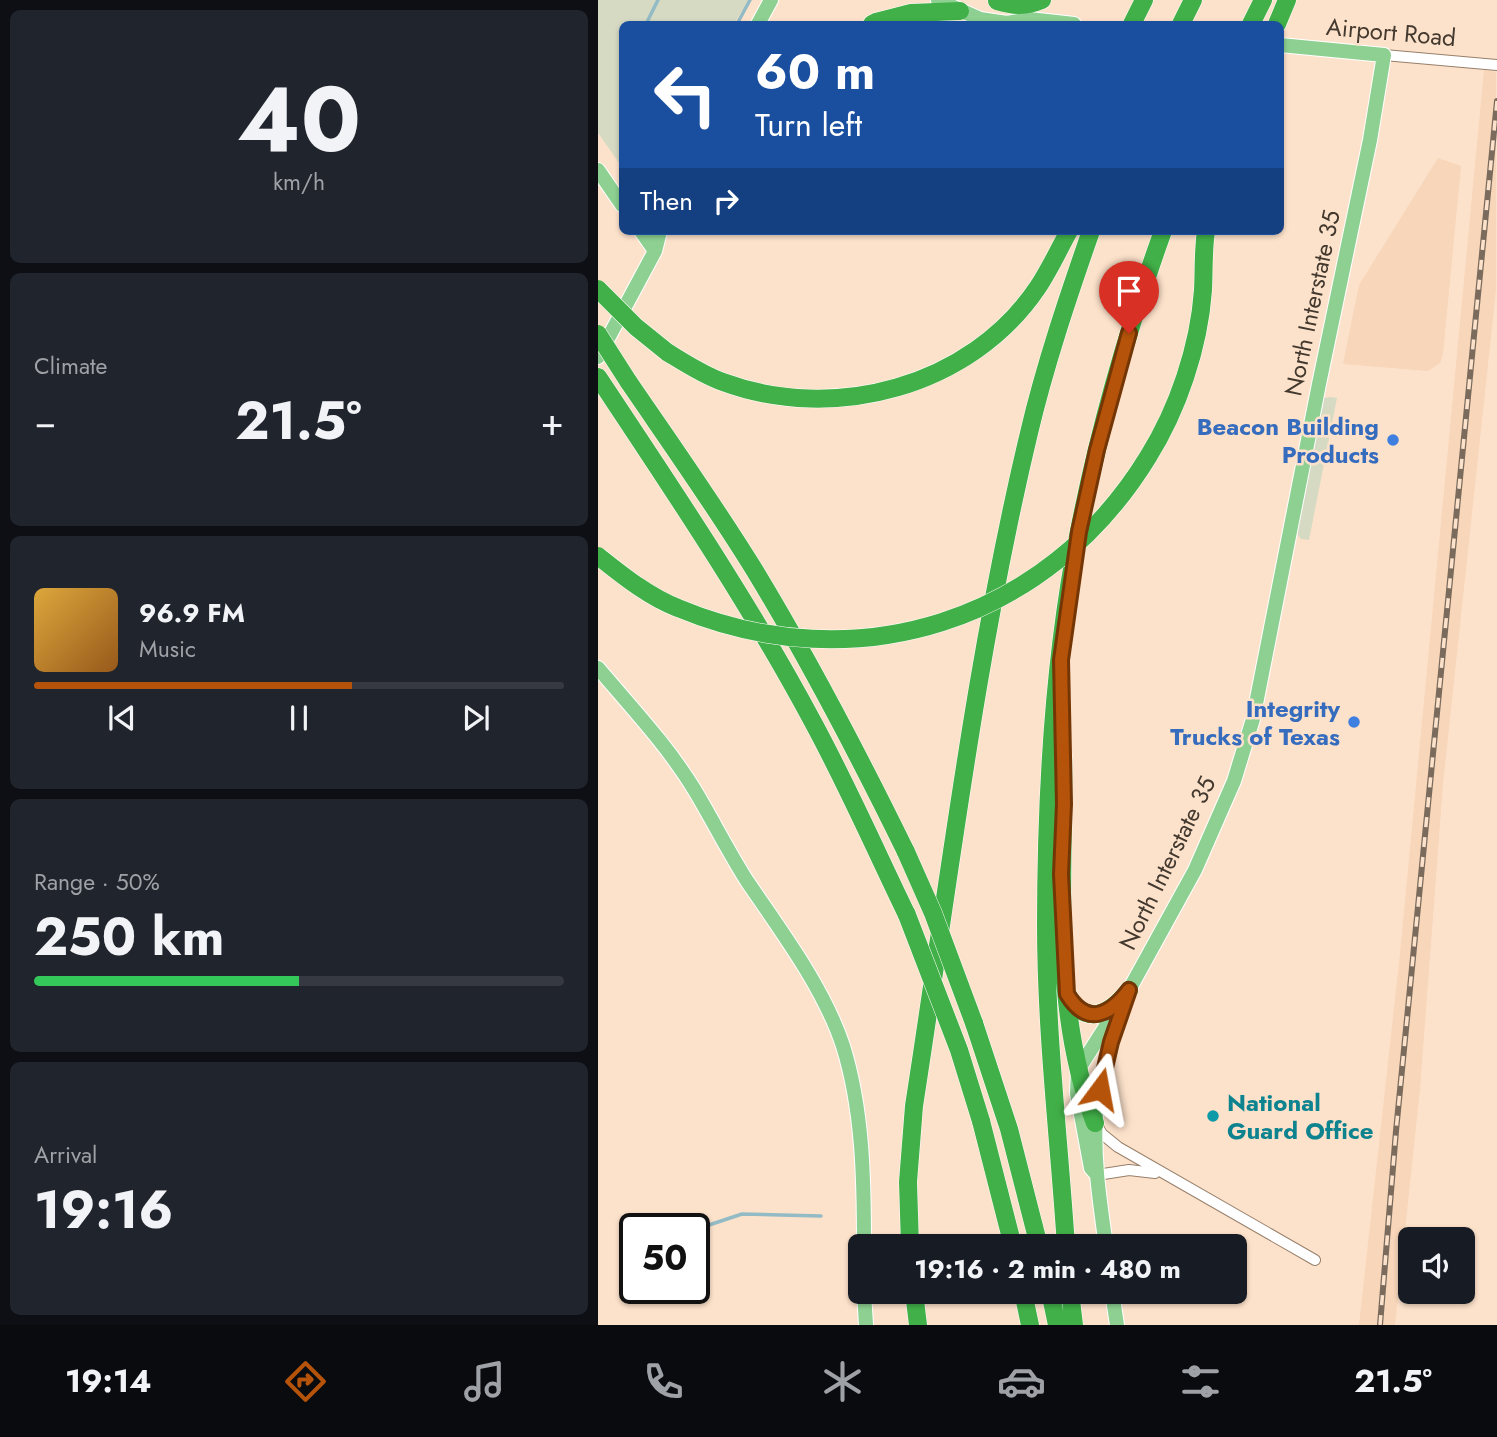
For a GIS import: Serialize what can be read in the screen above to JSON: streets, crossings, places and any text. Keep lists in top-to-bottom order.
{
  "streets": {
    "main road": ["Airport Road", "North Interstate 35"]
  },
  "crossings": [
    ["Airport Road", "North Interstate 35"]
  ],
  "places": ["Beacon Building Products", "Integrity Trucks of Texas", "National Guard Office"],
  "page": {
    "tile": [
      ["40", "km/h"],
      "Climate",
      ["Range · 50%", "250 km"],
      ["Arrival", "19:16"]
    ],
    "turn": ["60 m", "Turn left"],
    "then": "Then",
    "heat": ["−", "21.5°", "+"],
    "song": ["96.9 FM", "Music"],
    "limit": "50",
    "trip": "19:16 · 2 min · 480 m",
    "tabs": ["19:14", "21.5°"]
  }
}
